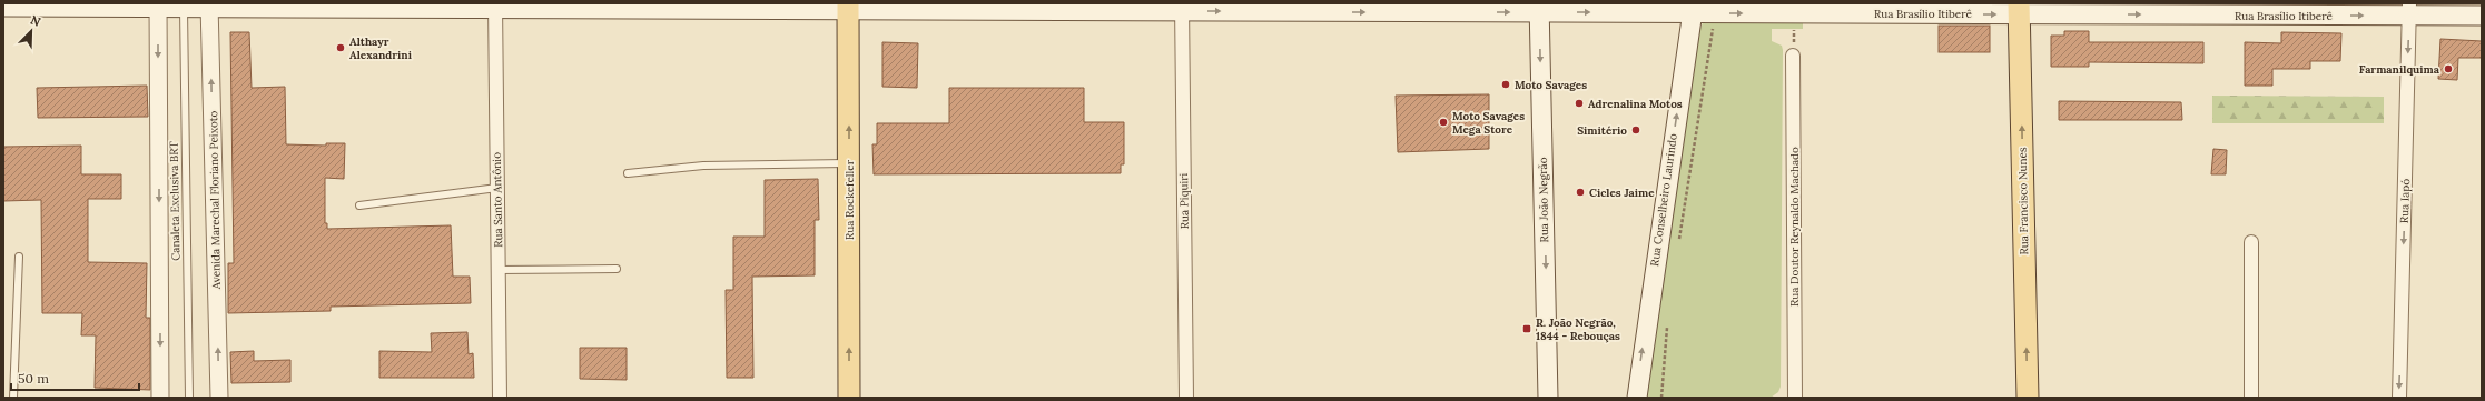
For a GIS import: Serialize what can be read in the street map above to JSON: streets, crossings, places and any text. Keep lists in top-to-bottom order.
{
  "streets": {
    "main road": [
      "Rua Brasílio Itiberê",
      "Rua Rockefeller",
      "Rua João Negrão",
      "Rua Conselheiro Laurindo",
      "Rua Francisco Nunes"
    ],
    "street": [
      "Avenida Marechal Floriano Peixoto",
      "Rua Santo Antônio",
      "Rua Piquiri",
      "Rua Iapó",
      "Rua Doutor Reynaldo Machado"
    ],
    "lane": ["Canaleta Exclusiva BRT"]
  },
  "crossings": [
    ["Rua Brasílio Itiberê", "Avenida Marechal Floriano Peixoto"],
    ["Rua Brasílio Itiberê", "Rua Santo Antônio"],
    ["Rua Brasílio Itiberê", "Rua Rockefeller"],
    ["Rua Brasílio Itiberê", "Rua João Negrão"],
    ["Rua Brasílio Itiberê", "Rua Conselheiro Laurindo"],
    ["Rua Brasílio Itiberê", "Canaleta Exclusiva BRT"],
    ["Rua Brasílio Itiberê", "Rua Piquiri"],
    ["Rua Brasílio Itiberê", "Rua Francisco Nunes"],
    ["Rua Brasílio Itiberê", "Rua Iapó"]
  ],
  "one_way": [
    "Rua Brasílio Itiberê",
    "Rua Rockefeller",
    "Rua João Negrão",
    "Rua Conselheiro Laurindo",
    "Rua Francisco Nunes",
    "Rua Iapó"
  ],
  "places": {
    "other": [
      "Althayr Alexandrini",
      "Farmanilquima",
      "Moto Savages",
      "Adrenalina Motos",
      "Moto Savages Mega Store",
      "Simitério",
      "Cicles Jaime"
    ],
    "transit": ["R. João Negrão, 1844 - Rebouças"]
  },
  "scale_bar": "50 m",
  "north": "top right"
}
